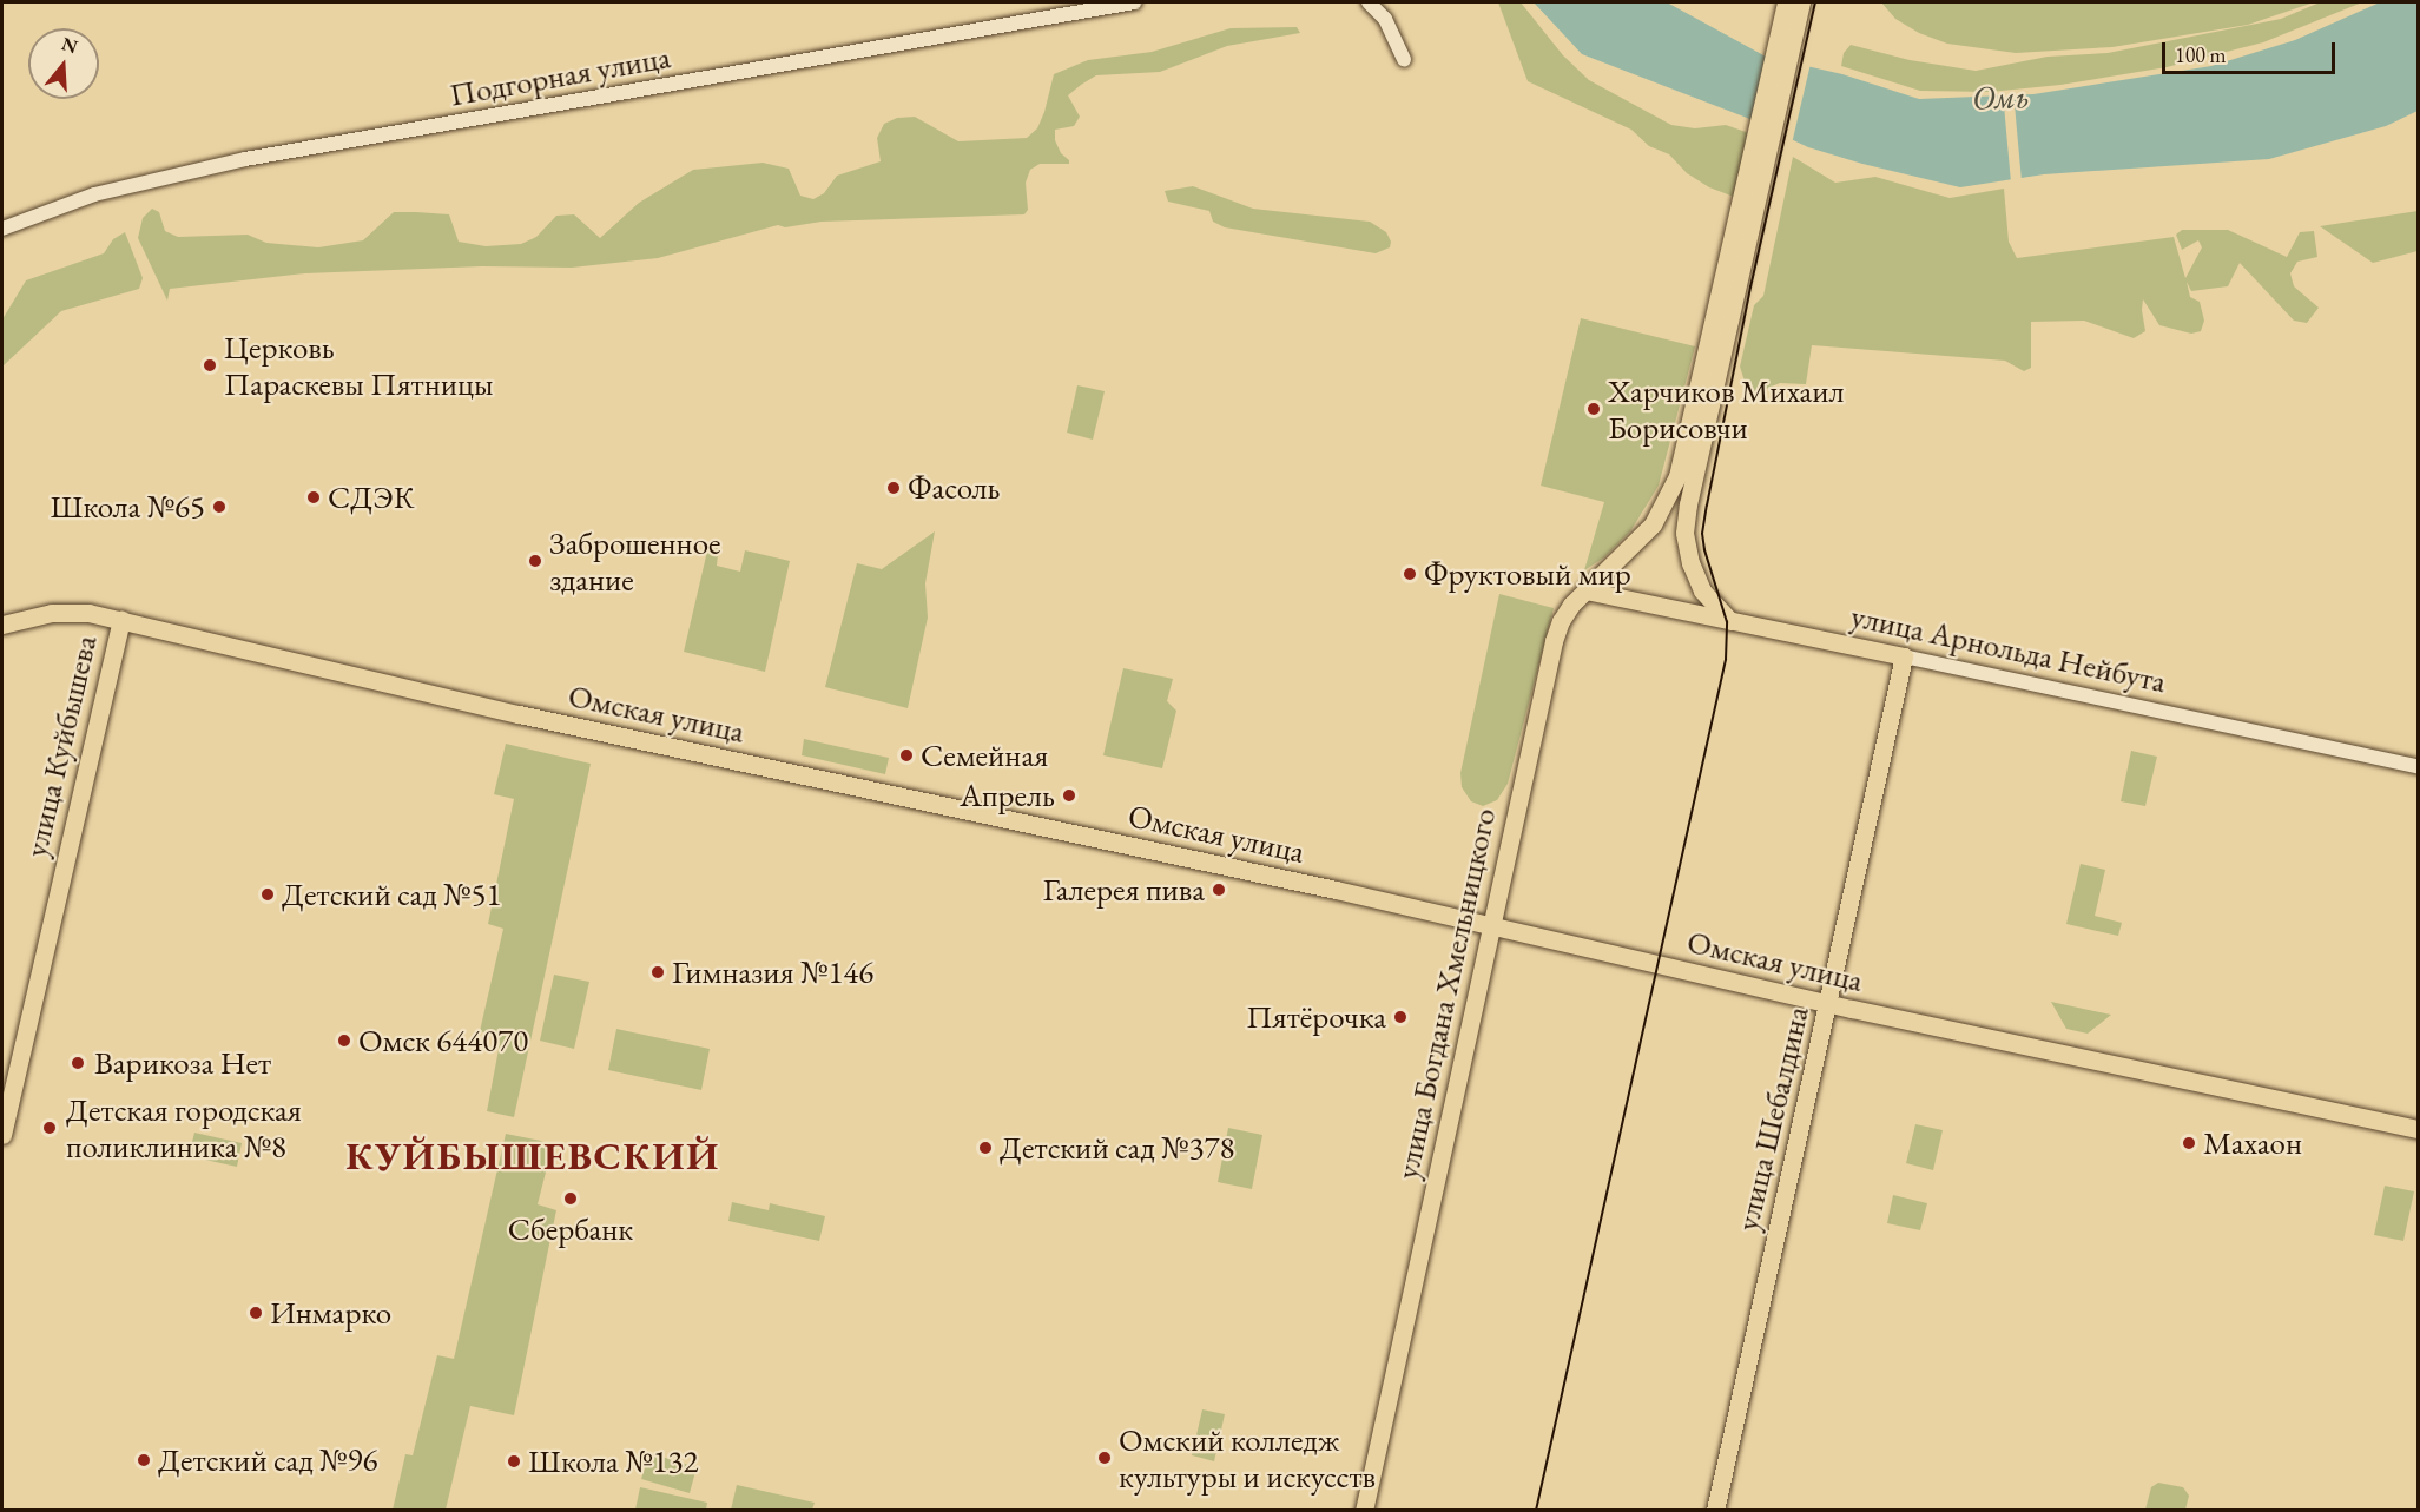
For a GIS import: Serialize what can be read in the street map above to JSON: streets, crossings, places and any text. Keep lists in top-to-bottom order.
{
  "streets": {
    "main road": [
      "улица Арнольда Нейбута",
      "Омская улица",
      "улица Куйбышева",
      "улица Богдана Хмельницкого",
      "улица Шебалдина"
    ],
    "street": ["Подгорная улица"]
  },
  "crossings": [
    ["улица Арнольда Нейбута", "улица Богдана Хмельницкого"],
    ["улица Арнольда Нейбута", "улица Шебалдина"],
    ["Омская улица", "улица Куйбышева"],
    ["Омская улица", "улица Богдана Хмельницкого"],
    ["Омская улица", "улица Шебалдина"]
  ],
  "districts": ["КУЙБЫШЕВСКИЙ"],
  "water": ["Омь"],
  "places": [
    "Церковь Параскевы Пятницы",
    "Харчиков Михаил Борисовчи",
    "Фасоль",
    "СДЭК",
    "Школа №65",
    "Заброшенное здание",
    "Фруктовый мир",
    "Семейная",
    "Апрель",
    "Галерея пива",
    "Детский сад №51",
    "Гимназия №146",
    "Пятёрочка",
    "Омск 644070",
    "Варикоза Нет",
    "Детская городская поликлиника №8",
    "Махаон",
    "Детский сад №378",
    "Сбербанк",
    "Инмарко",
    "Омский колледж культуры и искусств",
    "Детский сад №96",
    "Школа №132"
  ],
  "scale_bar": "100 m",
  "north": "top"
}
